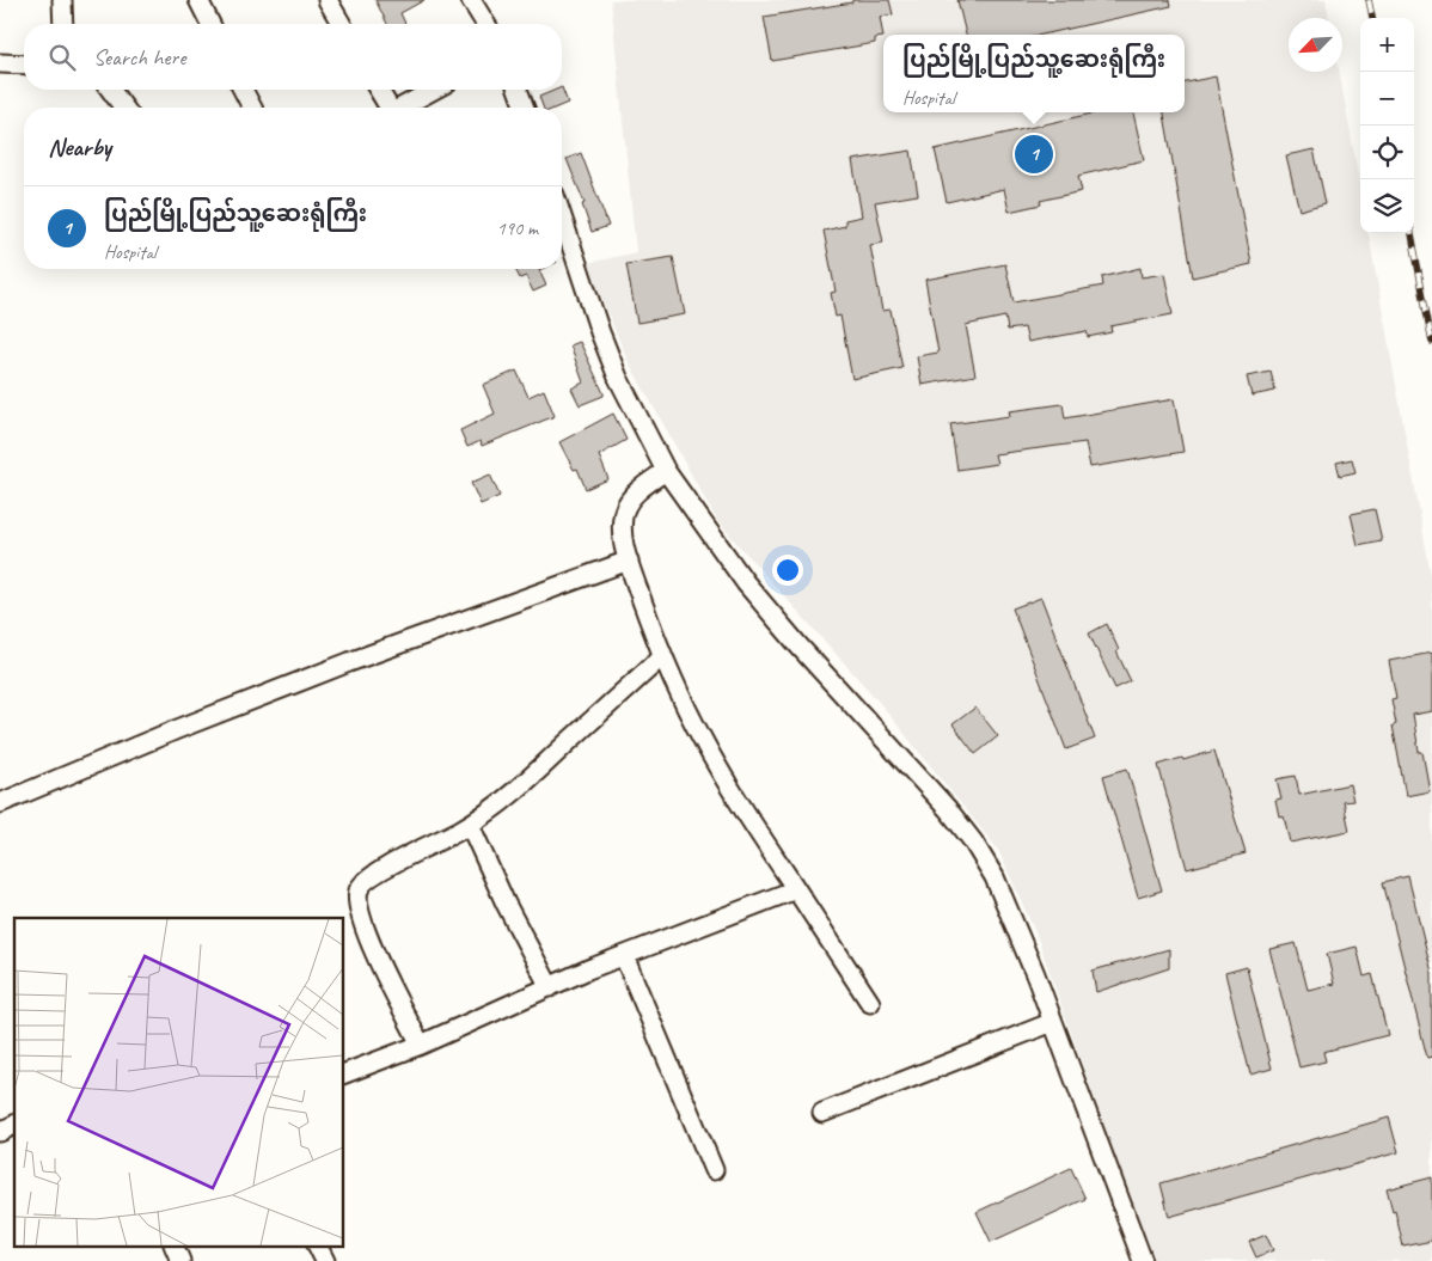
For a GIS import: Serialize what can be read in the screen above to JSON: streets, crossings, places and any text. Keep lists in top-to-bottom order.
{
  "north": "bottom left",
  "page": {
    "map_buttons": ["+", "−"],
    "search": "Search here",
    "popup": ["ပြည်မြို့ပြည်သူ့ဆေးရုံကြီး", "Hospital"],
    "heading": "Nearby",
    "pins": "1",
    "list": [
      {
        "mark": "1",
        "name": "ပြည်မြို့ပြည်သူ့ဆေးရုံကြီး",
        "note": "Hospital",
        "value": "190 m"
      }
    ]
  }
}
